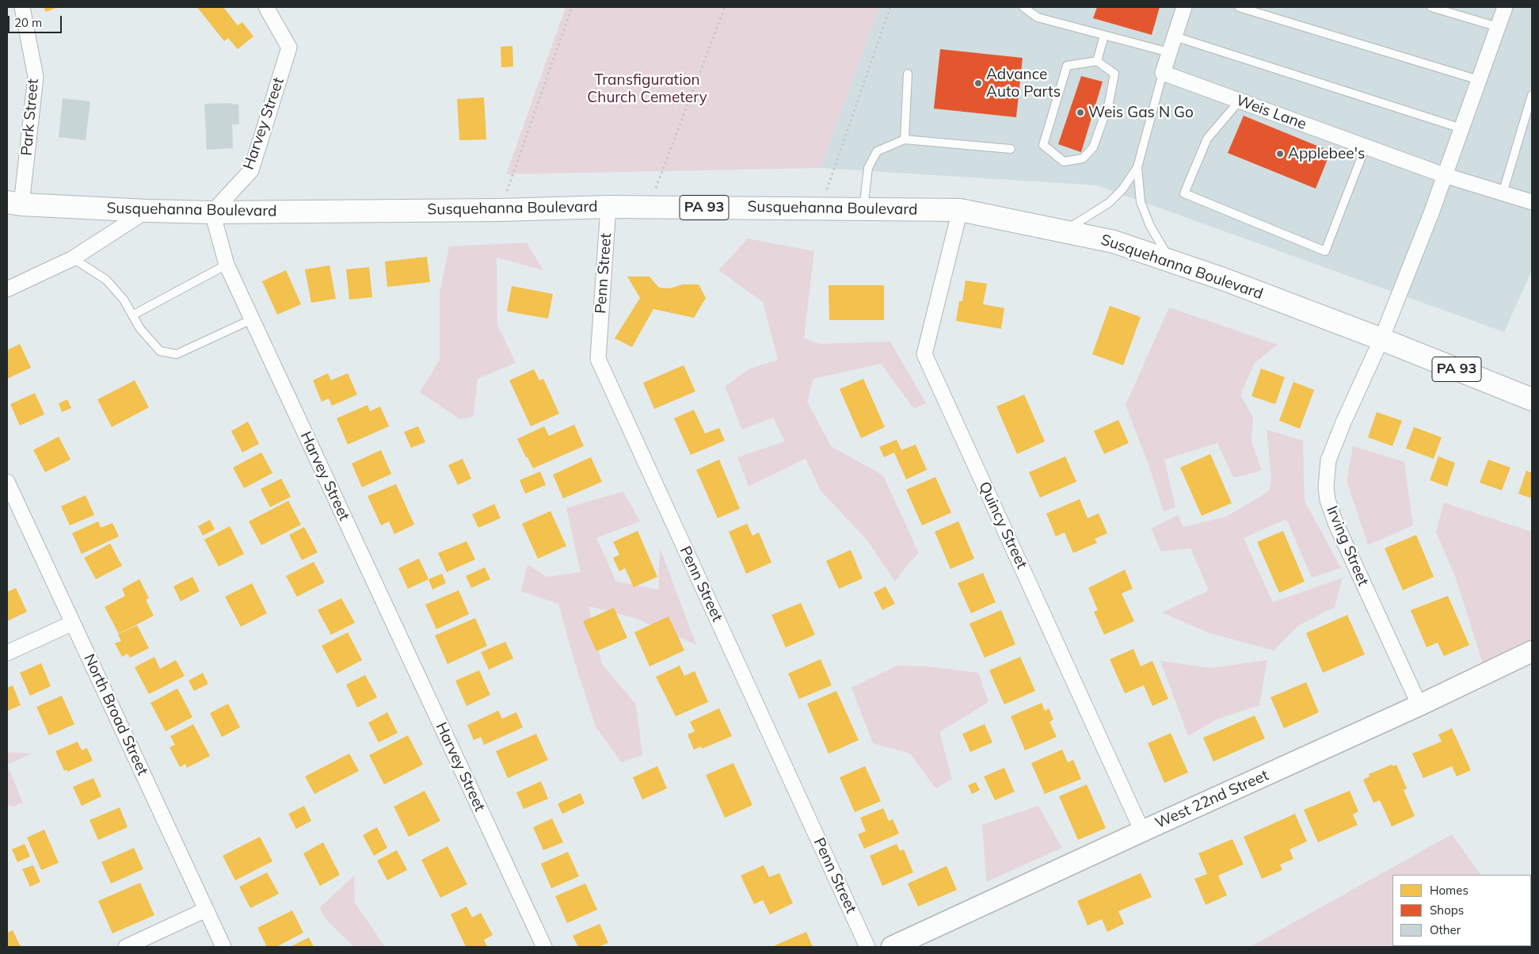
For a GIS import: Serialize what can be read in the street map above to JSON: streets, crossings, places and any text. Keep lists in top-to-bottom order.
{
  "streets": {
    "highway": ["PA 93", "Susquehanna Boulevard"],
    "street": [
      "Weis Lane",
      "Park Street",
      "Harvey Street",
      "Penn Street",
      "Quincy Street",
      "Irving Street",
      "North Broad Street",
      "West 22nd Street"
    ]
  },
  "crossings": [
    ["Park Street", "Susquehanna Boulevard"],
    ["Harvey Street", "Susquehanna Boulevard"],
    ["Susquehanna Boulevard", "Penn Street"],
    ["Susquehanna Boulevard", "Quincy Street"],
    ["Susquehanna Boulevard", "Irving Street"],
    ["Quincy Street", "West 22nd Street"],
    ["Irving Street", "West 22nd Street"]
  ],
  "parks": ["Transfiguration Church Cemetery"],
  "places": ["Advance Auto Parts", "Weis Gas N Go", "Applebee's"],
  "legend": ["Homes", "Shops", "Other"],
  "scale_bar": "20 m"
}
